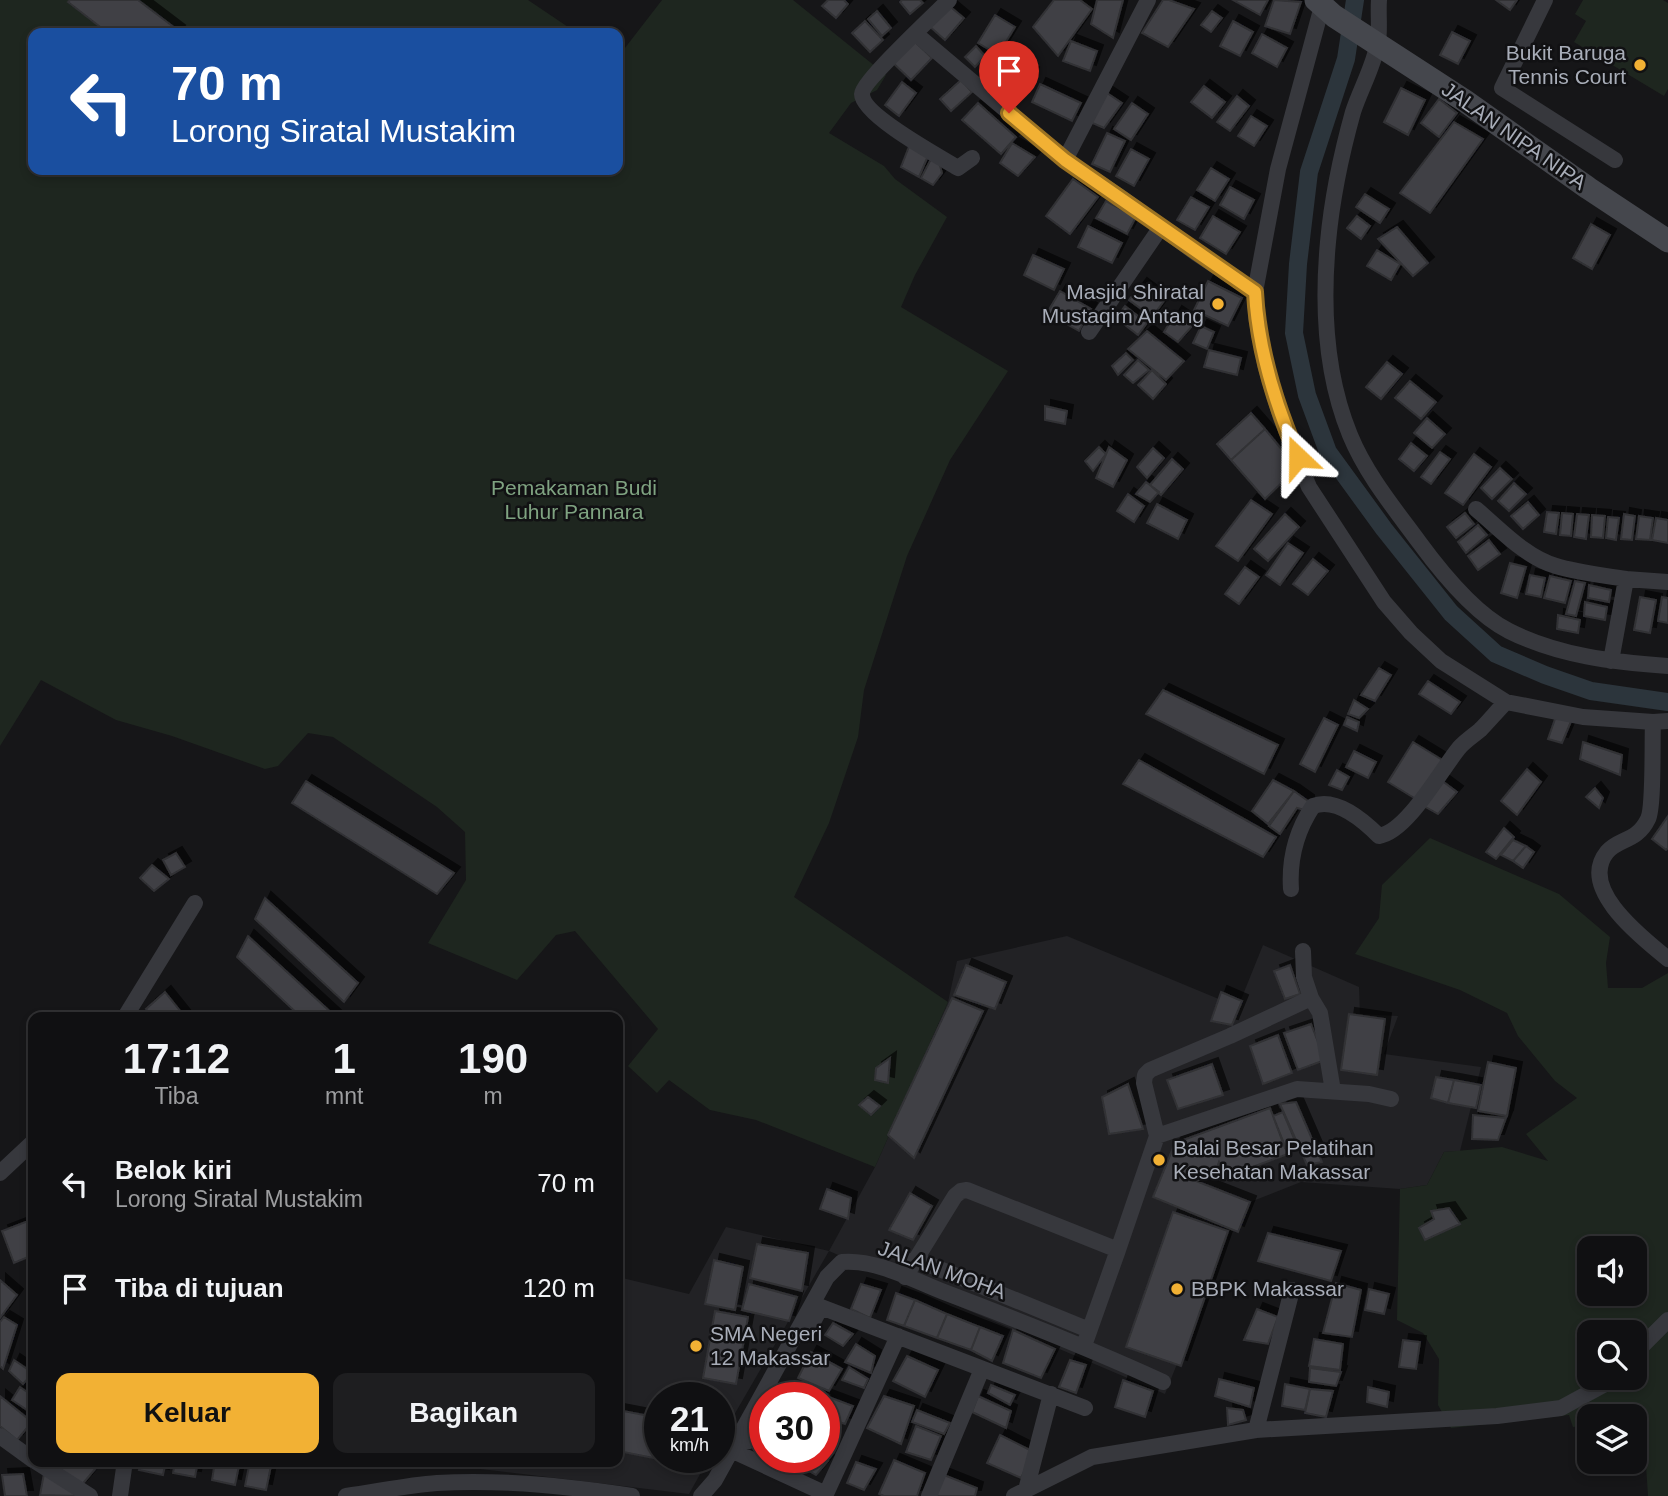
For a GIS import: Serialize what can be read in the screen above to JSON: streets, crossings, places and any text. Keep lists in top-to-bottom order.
{
  "streets": {
    "street": ["JALAN NIPA NIPA", "JALAN MOHA"]
  },
  "parks": ["Pemakaman Budi Luhur Pannara"],
  "places": [
    "Bukit Baruga Tennis Court",
    "Masjid Shiratal Mustaqim Antang",
    "Balai Besar Pelatihan Kesehatan Makassar",
    "BBPK Makassar",
    "SMA Negeri 12 Makassar"
  ],
  "page": {
    "turn": ["70 m", "Lorong Siratal Mustakim"],
    "eta": [
      "17:12",
      "Tiba",
      "1",
      "mnt",
      "190",
      "m"
    ],
    "list": [
      {
        "name": "Belok kiri",
        "note": "Lorong Siratal Mustakim",
        "value": "70 m"
      },
      {
        "name": "Tiba di tujuan",
        "value": "120 m"
      }
    ],
    "buttons": ["Keluar", "Bagikan"],
    "speed": "21 km/h",
    "limit": "30"
  }
}
